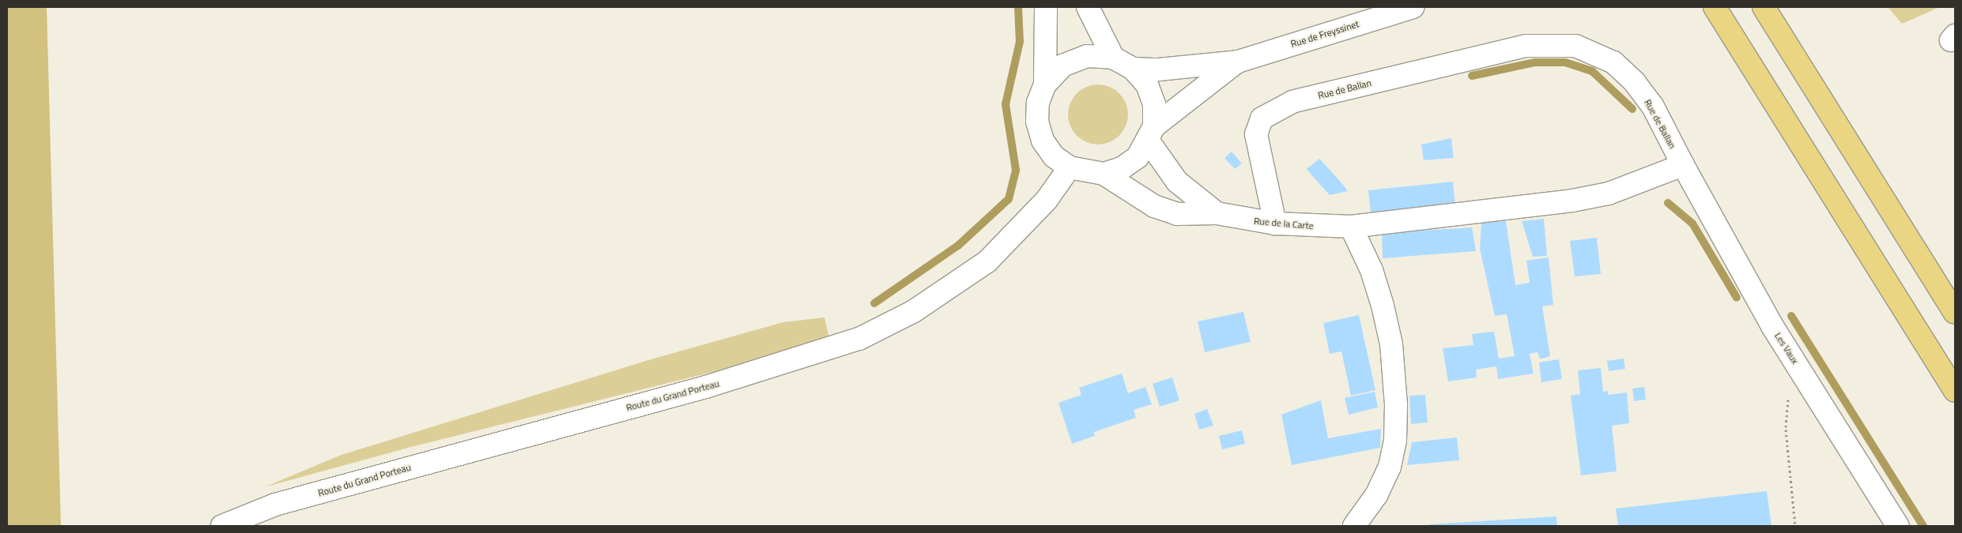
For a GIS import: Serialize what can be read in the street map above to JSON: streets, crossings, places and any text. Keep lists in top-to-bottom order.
{
  "streets": {
    "street": [
      "Rue de Freyssinet",
      "Rue de Ballan",
      "Rue de la Carte",
      "Les Vaux",
      "Route du Grand Porteau"
    ]
  },
  "crossings": [
    ["Rue de Ballan", "Rue de la Carte"],
    ["Rue de Ballan", "Les Vaux"],
    ["Rue de la Carte", "Route du Grand Porteau"]
  ]
}
